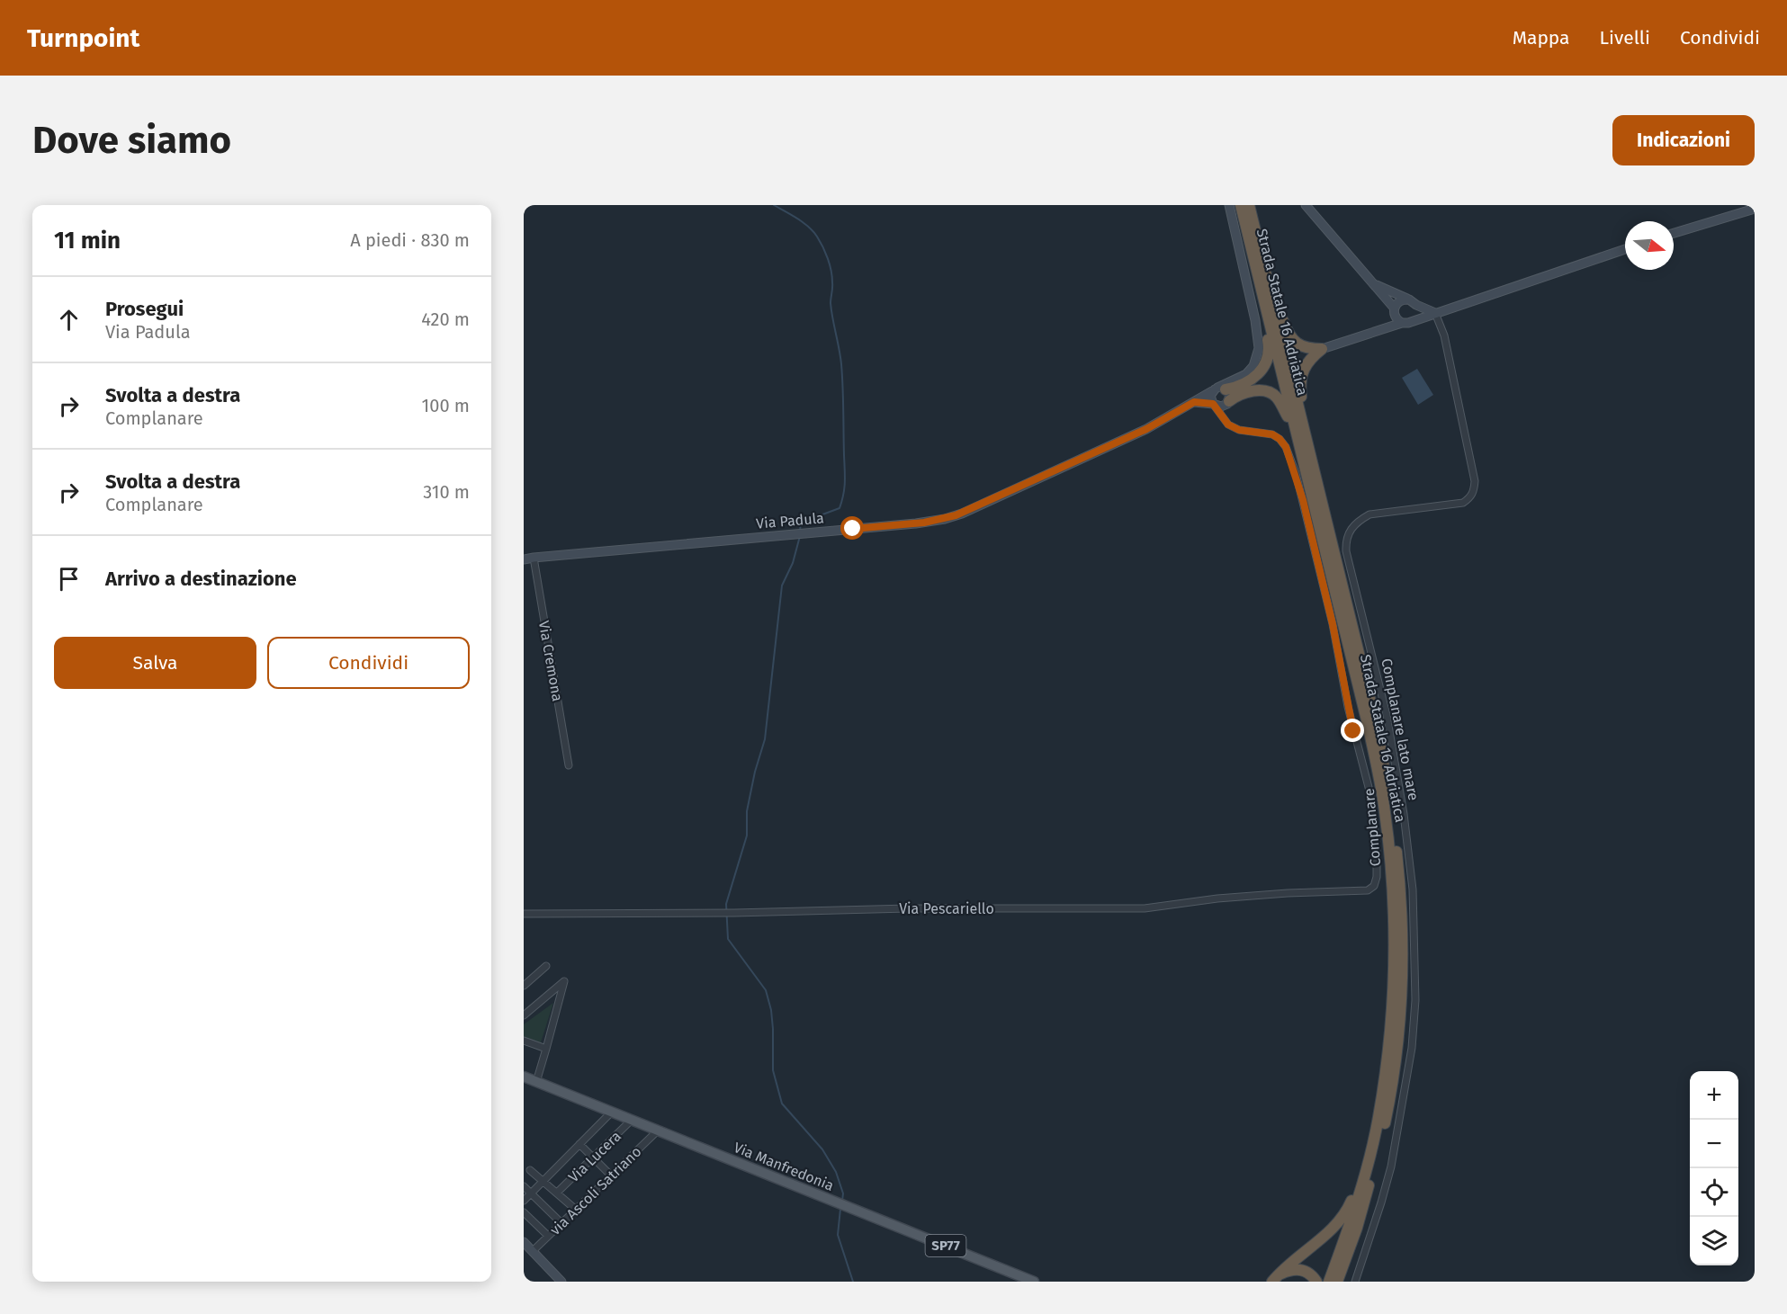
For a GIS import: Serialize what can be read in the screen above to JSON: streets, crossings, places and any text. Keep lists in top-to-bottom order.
{
  "streets": {
    "highway": ["Strada Statale 16 Adriatica"],
    "main road": ["Via Manfredonia", "SP77"],
    "street": [
      "Via Padula",
      "Via Cremona",
      "Complanare lato mare",
      "Complanare",
      "Via Pescariello",
      "Via Lucera",
      "via Ascoli Satriano"
    ]
  },
  "crossings": [
    ["Via Padula", "Via Cremona"],
    ["Complanare", "Via Pescariello"],
    ["Via Lucera", "Via Manfredonia"],
    ["Via Manfredonia", "via Ascoli Satriano"]
  ],
  "north": "right",
  "page": {
    "header": "Turnpoint",
    "nav": ["Mappa", "Livelli", "Condividi"],
    "buttons": [
      "Indicazioni",
      ["Salva", "Condividi"]
    ],
    "title": "Dove siamo",
    "heading": ["11 min", "A piedi · 830 m"],
    "list": [
      ["Prosegui", "Via Padula", "420 m"],
      ["Svolta a destra", "Complanare", "100 m"],
      ["Svolta a destra", "Complanare", "310 m"],
      "Arrivo a destinazione"
    ],
    "map_buttons": ["+", "−"]
  }
}
